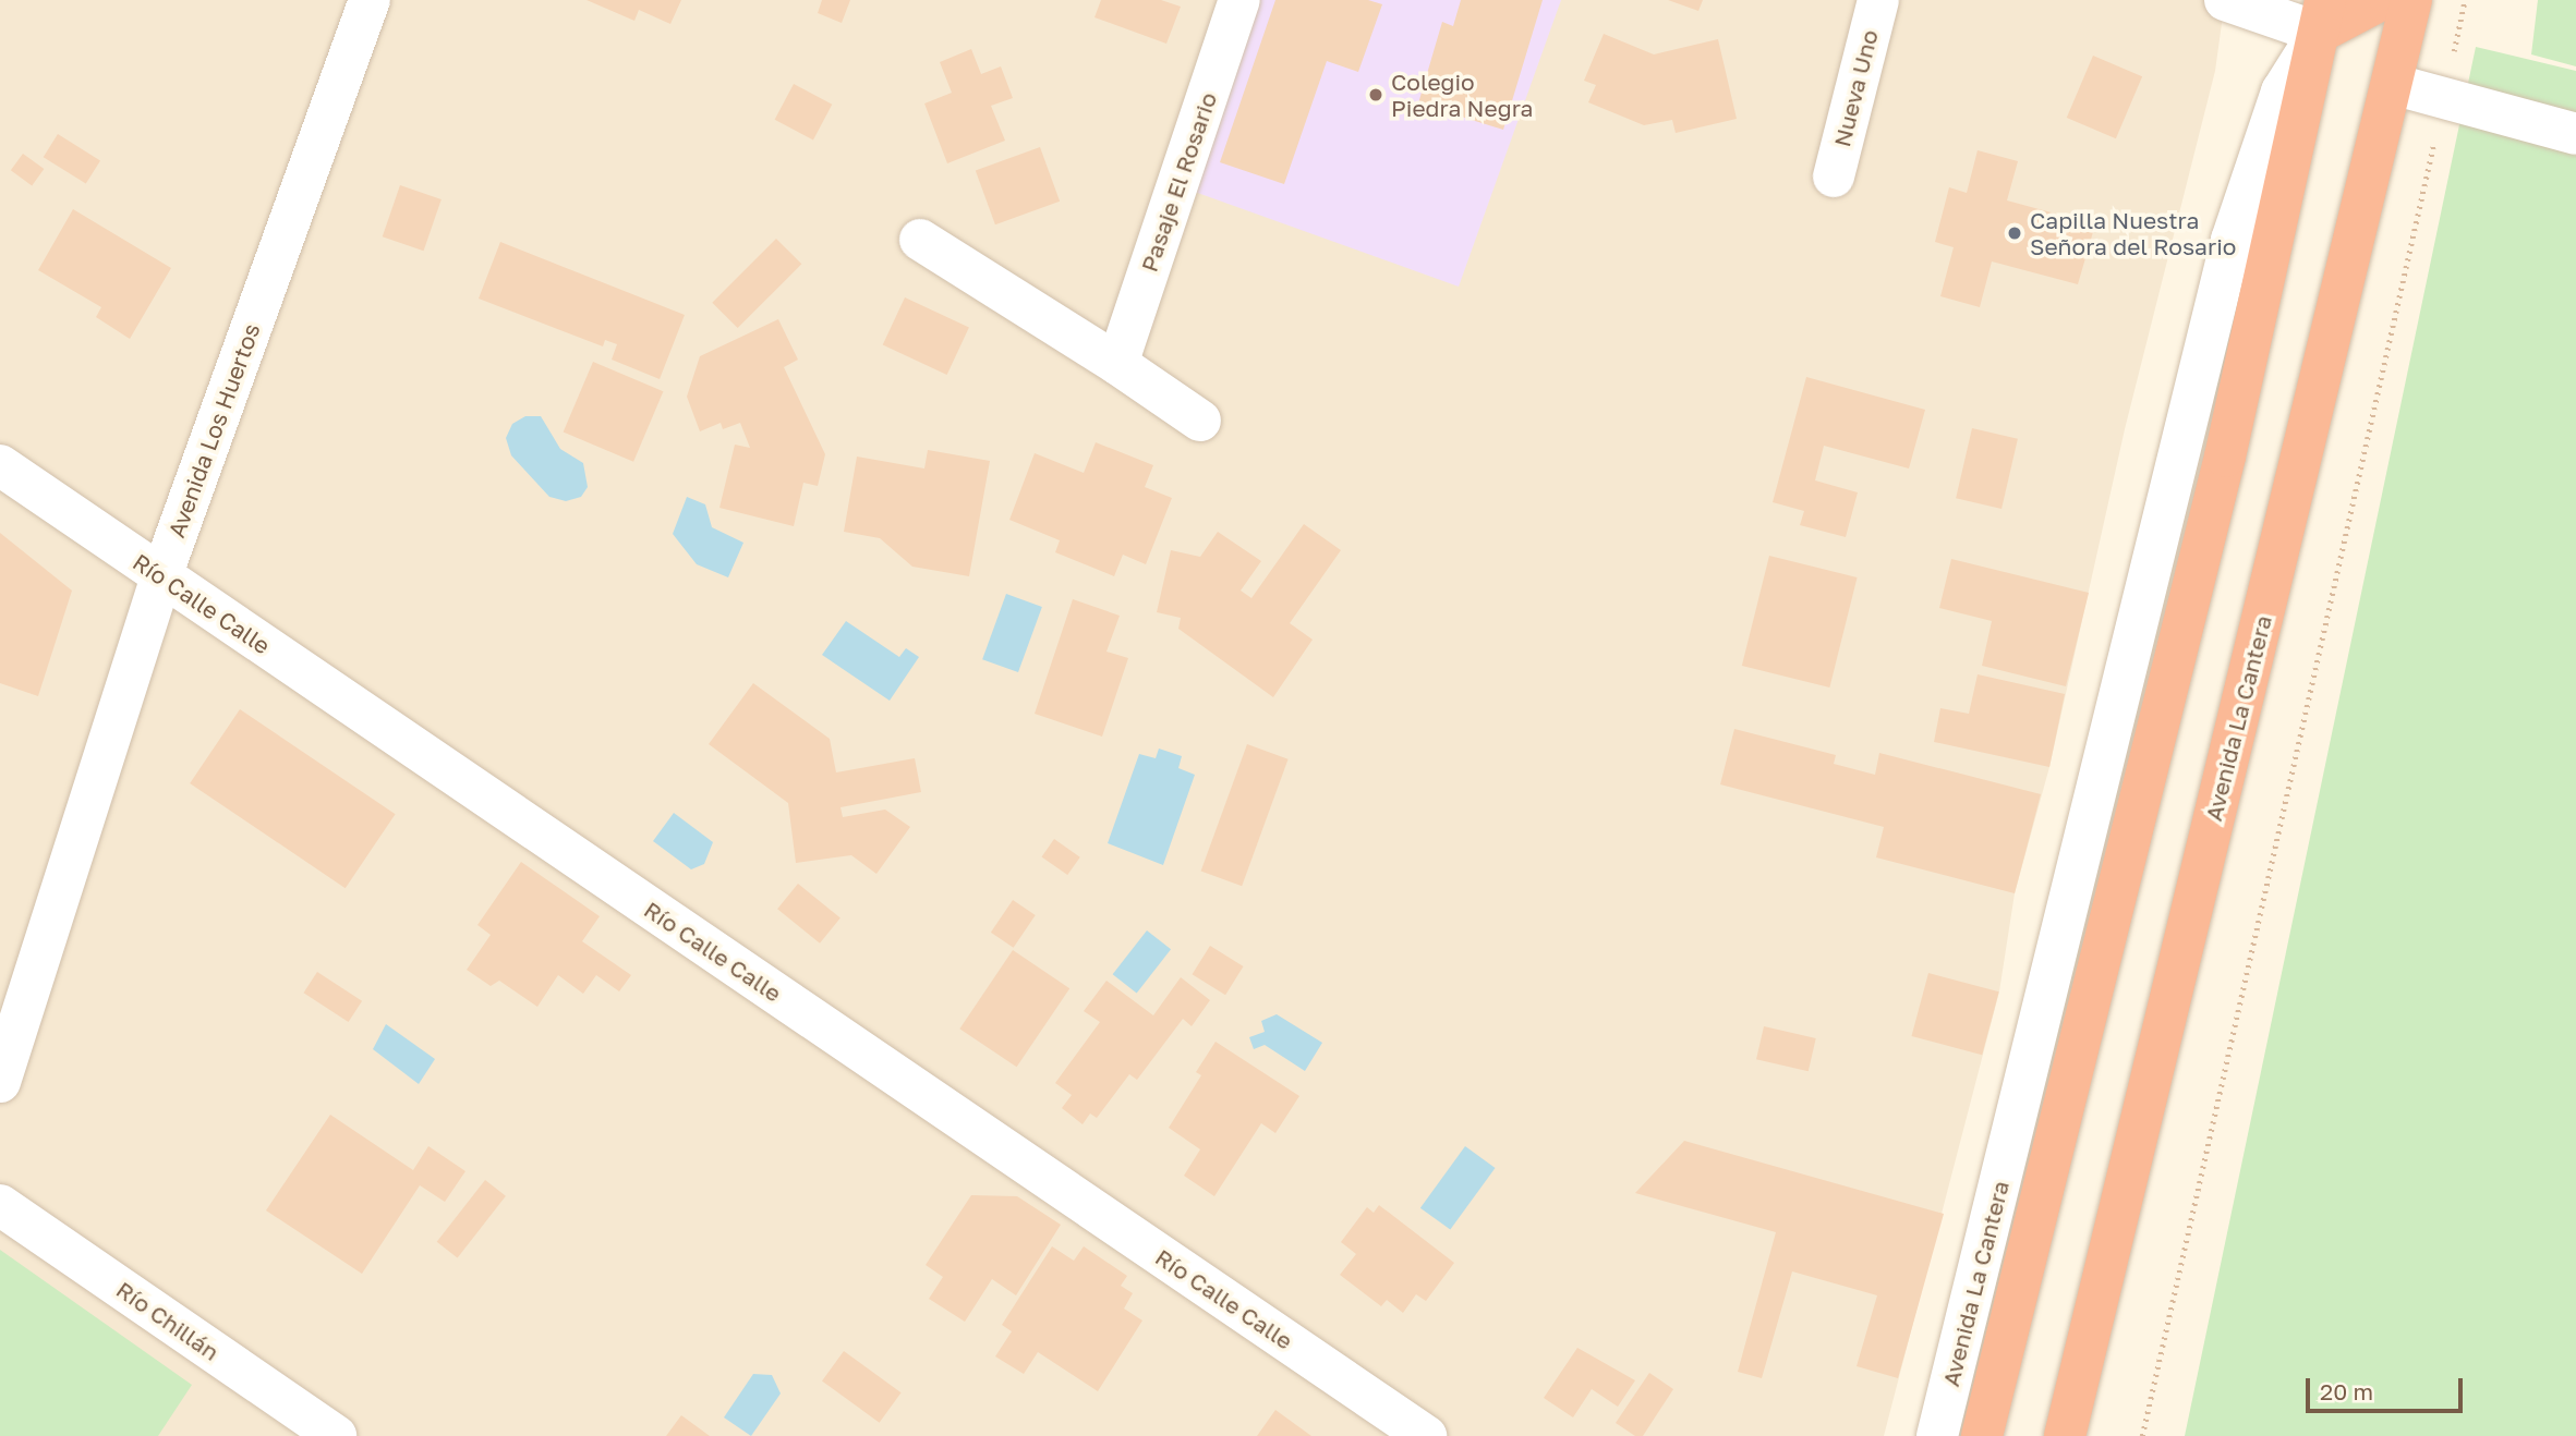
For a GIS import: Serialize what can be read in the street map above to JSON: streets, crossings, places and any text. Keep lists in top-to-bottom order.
{
  "streets": {
    "highway": ["Avenida La Cantera"],
    "street": [
      "Nueva Uno",
      "Pasaje El Rosario",
      "Avenida Los Huertos",
      "Río Calle Calle",
      "Río Chillán"
    ]
  },
  "crossings": [
    ["Avenida Los Huertos", "Río Calle Calle"]
  ],
  "places": ["Colegio Piedra Negra", "Capilla Nuestra Señora del Rosario"],
  "scale_bar": "20 m"
}
